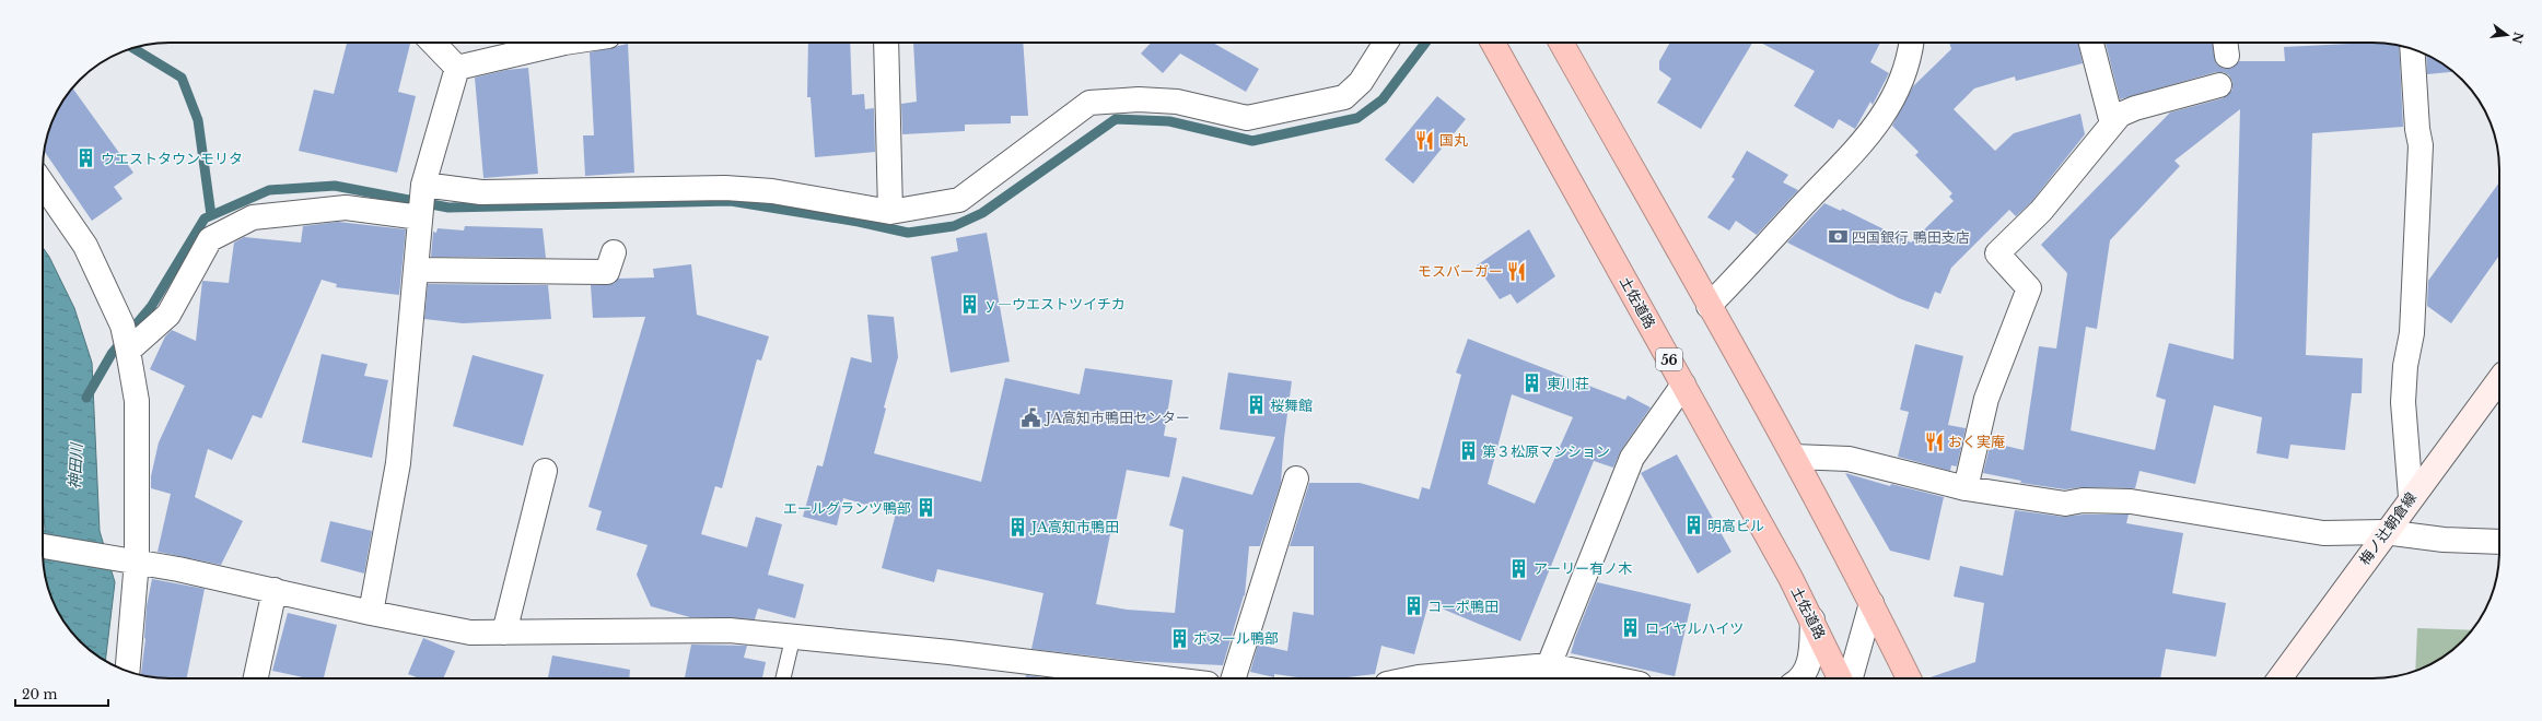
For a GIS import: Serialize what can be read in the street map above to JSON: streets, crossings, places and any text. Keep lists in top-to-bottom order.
{
  "streets": {
    "highway": ["土佐道路", "56"],
    "main road": ["梅ノ辻朝倉線"]
  },
  "water": ["神田川"],
  "places": {
    "restaurant": ["国丸", "モスバーガー", "おく実庵"],
    "building": [
      "ウエストタウンモリタ",
      "ｙ―ウエストツイチカ",
      "東川荘",
      "桜舞館",
      "第３松原マンション",
      "エールグランツ鴨部",
      "明高ビル",
      "JA高知市鴨田",
      "アーリー有ノ木",
      "コーポ鴨田",
      "ロイヤルハイツ",
      "ボヌール鴨部"
    ],
    "bank": ["四国銀行 鴨田支店"],
    "public building": ["JA高知市鴨田センター"]
  },
  "scale_bar": "20 m",
  "north": "right"
}
